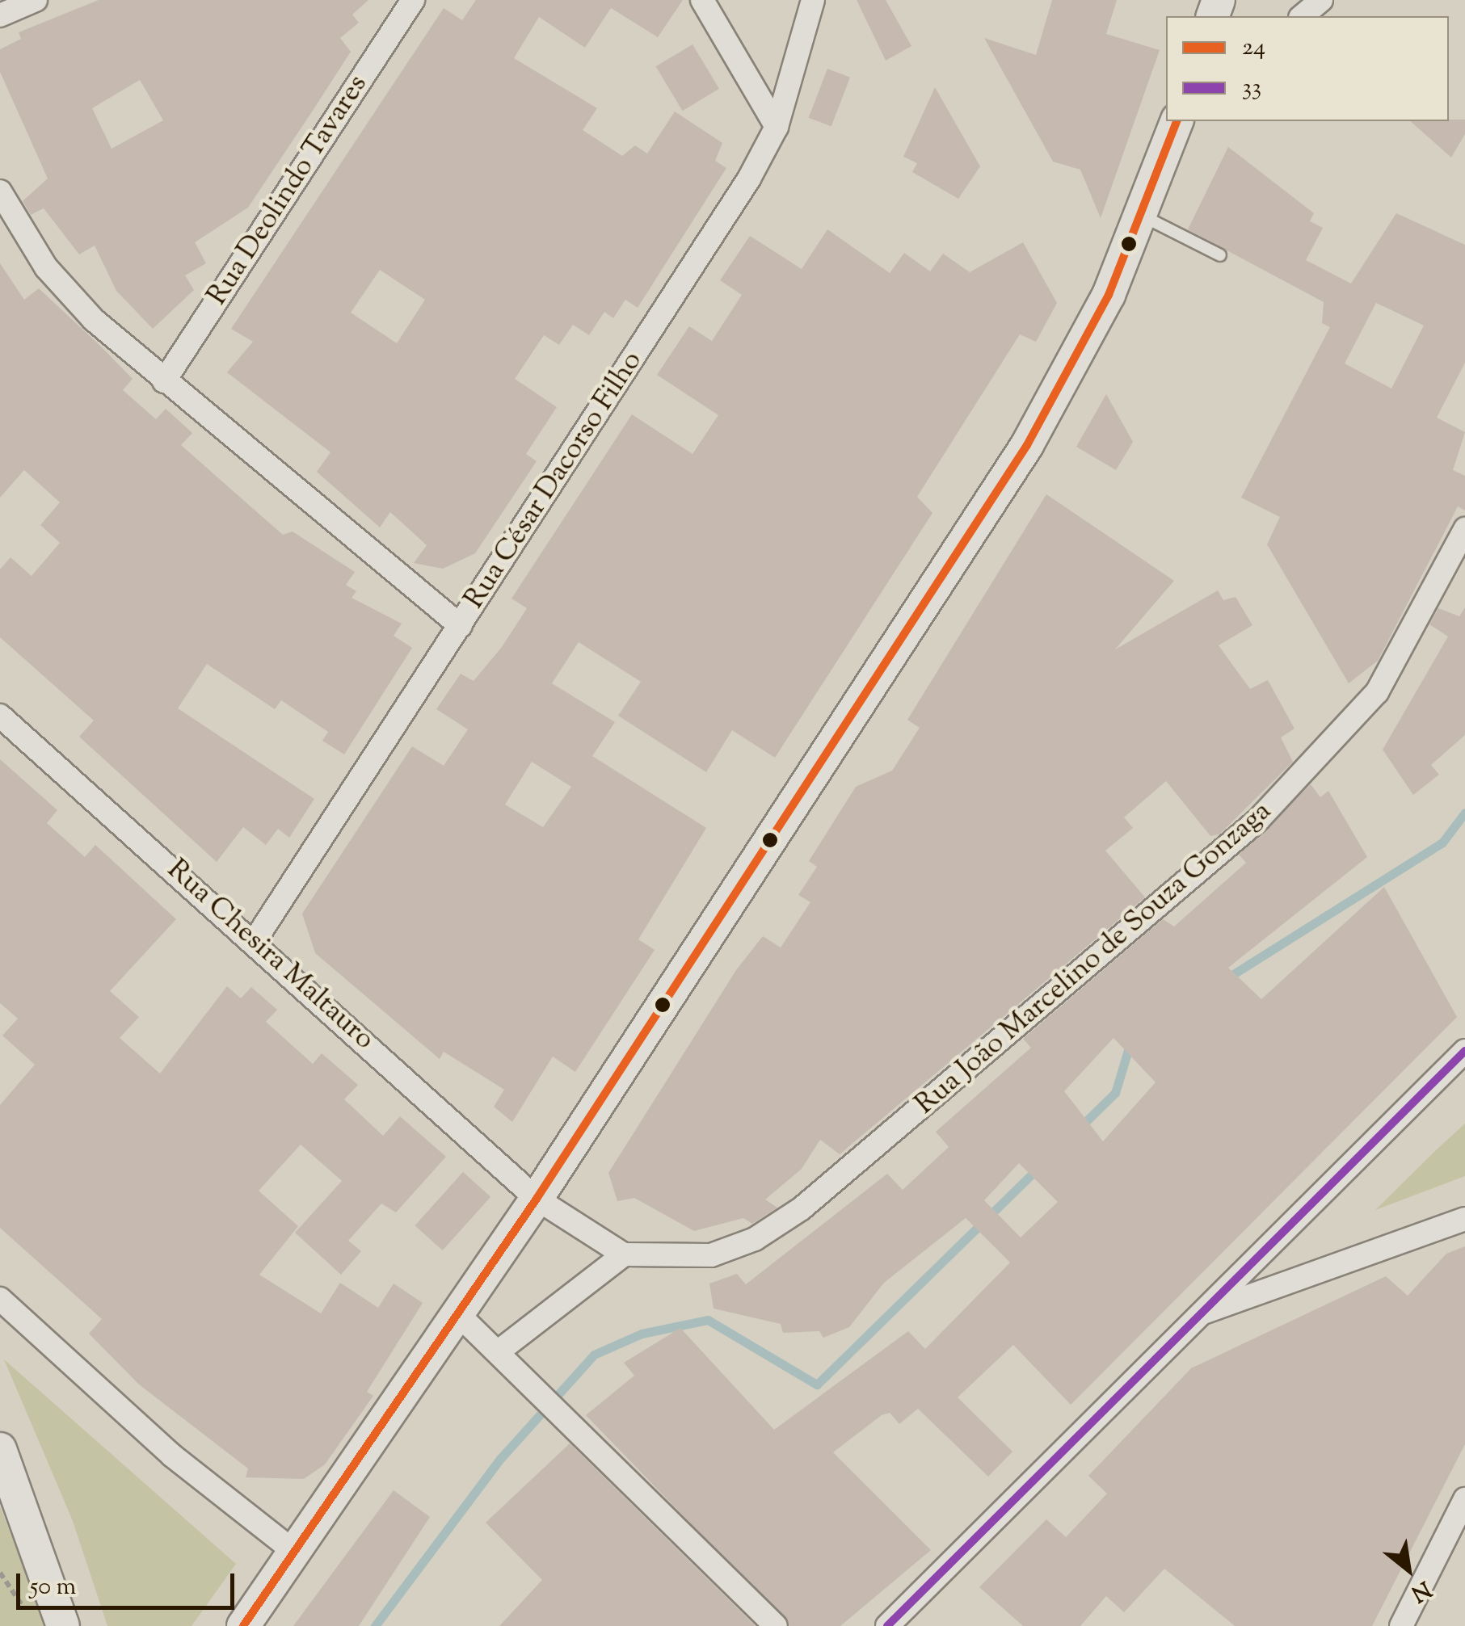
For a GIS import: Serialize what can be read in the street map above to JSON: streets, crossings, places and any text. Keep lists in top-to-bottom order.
{
  "streets": {
    "street": [
      "Rua Deolindo Tavares",
      "Rua César Dacorso Filho",
      "Rua Chesira Maltauro",
      "Rua João Marcelino de Souza Gonzaga"
    ]
  },
  "crossings": [
    ["Rua César Dacorso Filho", "Rua Chesira Maltauro"]
  ],
  "lines": ["transit line 24", "transit line 33"],
  "legend": ["24", "33"],
  "scale_bar": "50 m",
  "north": "bottom right"
}
